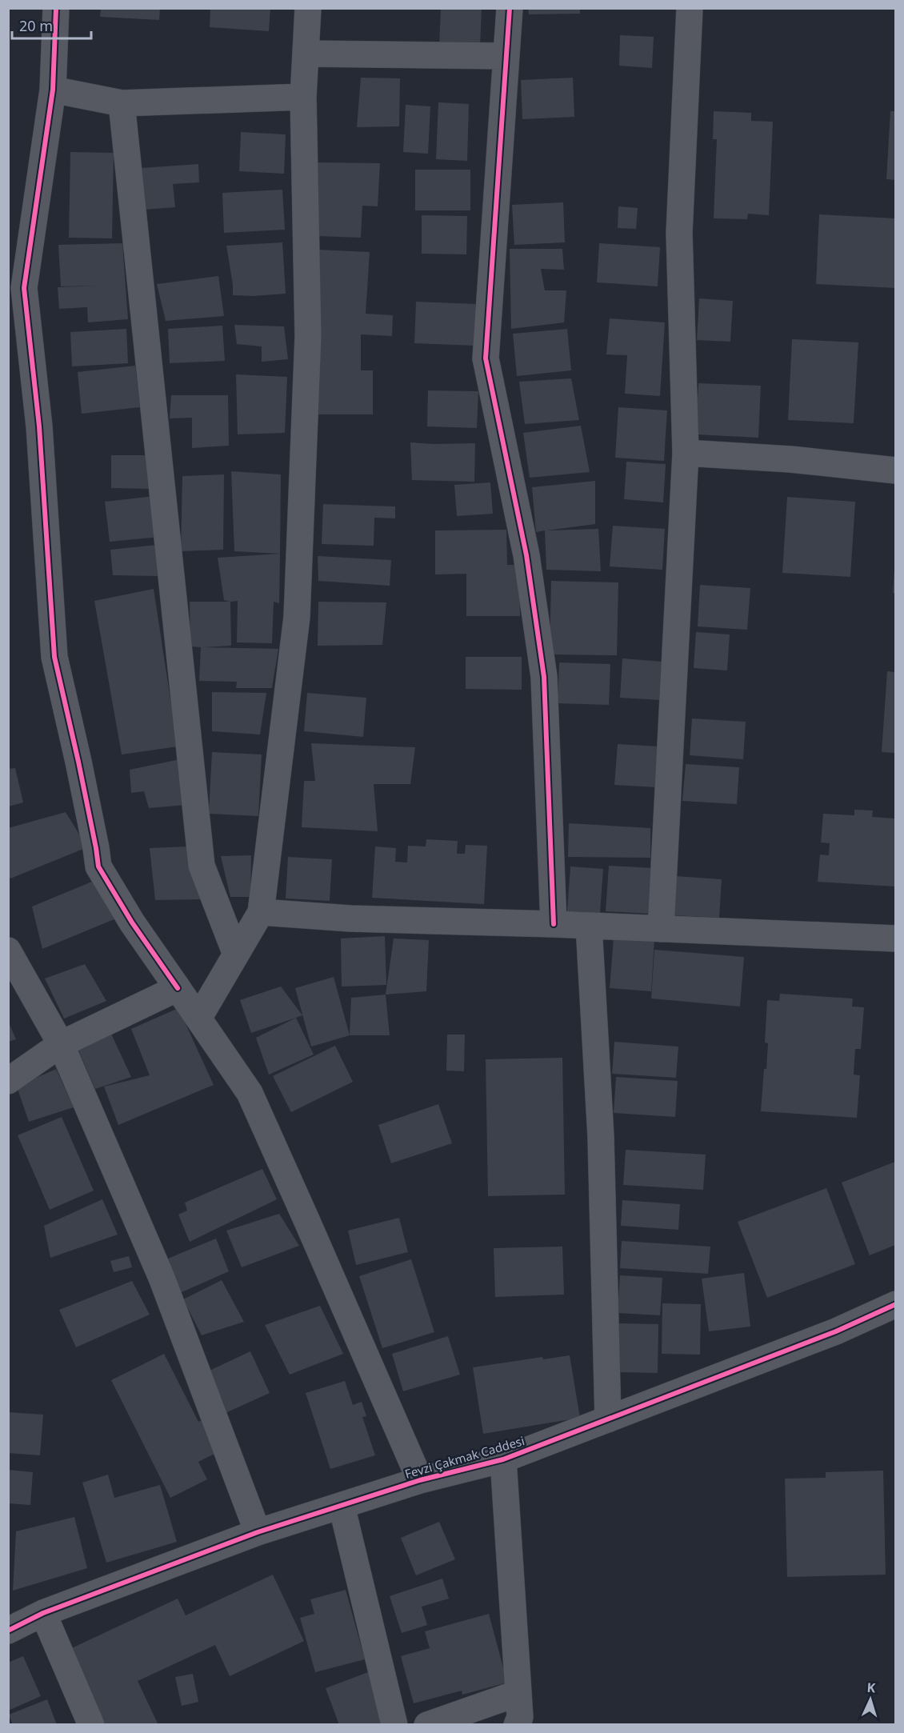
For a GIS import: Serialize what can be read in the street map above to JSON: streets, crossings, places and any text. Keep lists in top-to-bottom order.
{
  "streets": {
    "street": ["Fevzi Çakmak Caddesi"]
  },
  "scale_bar": "20 m",
  "north": "top"
}
